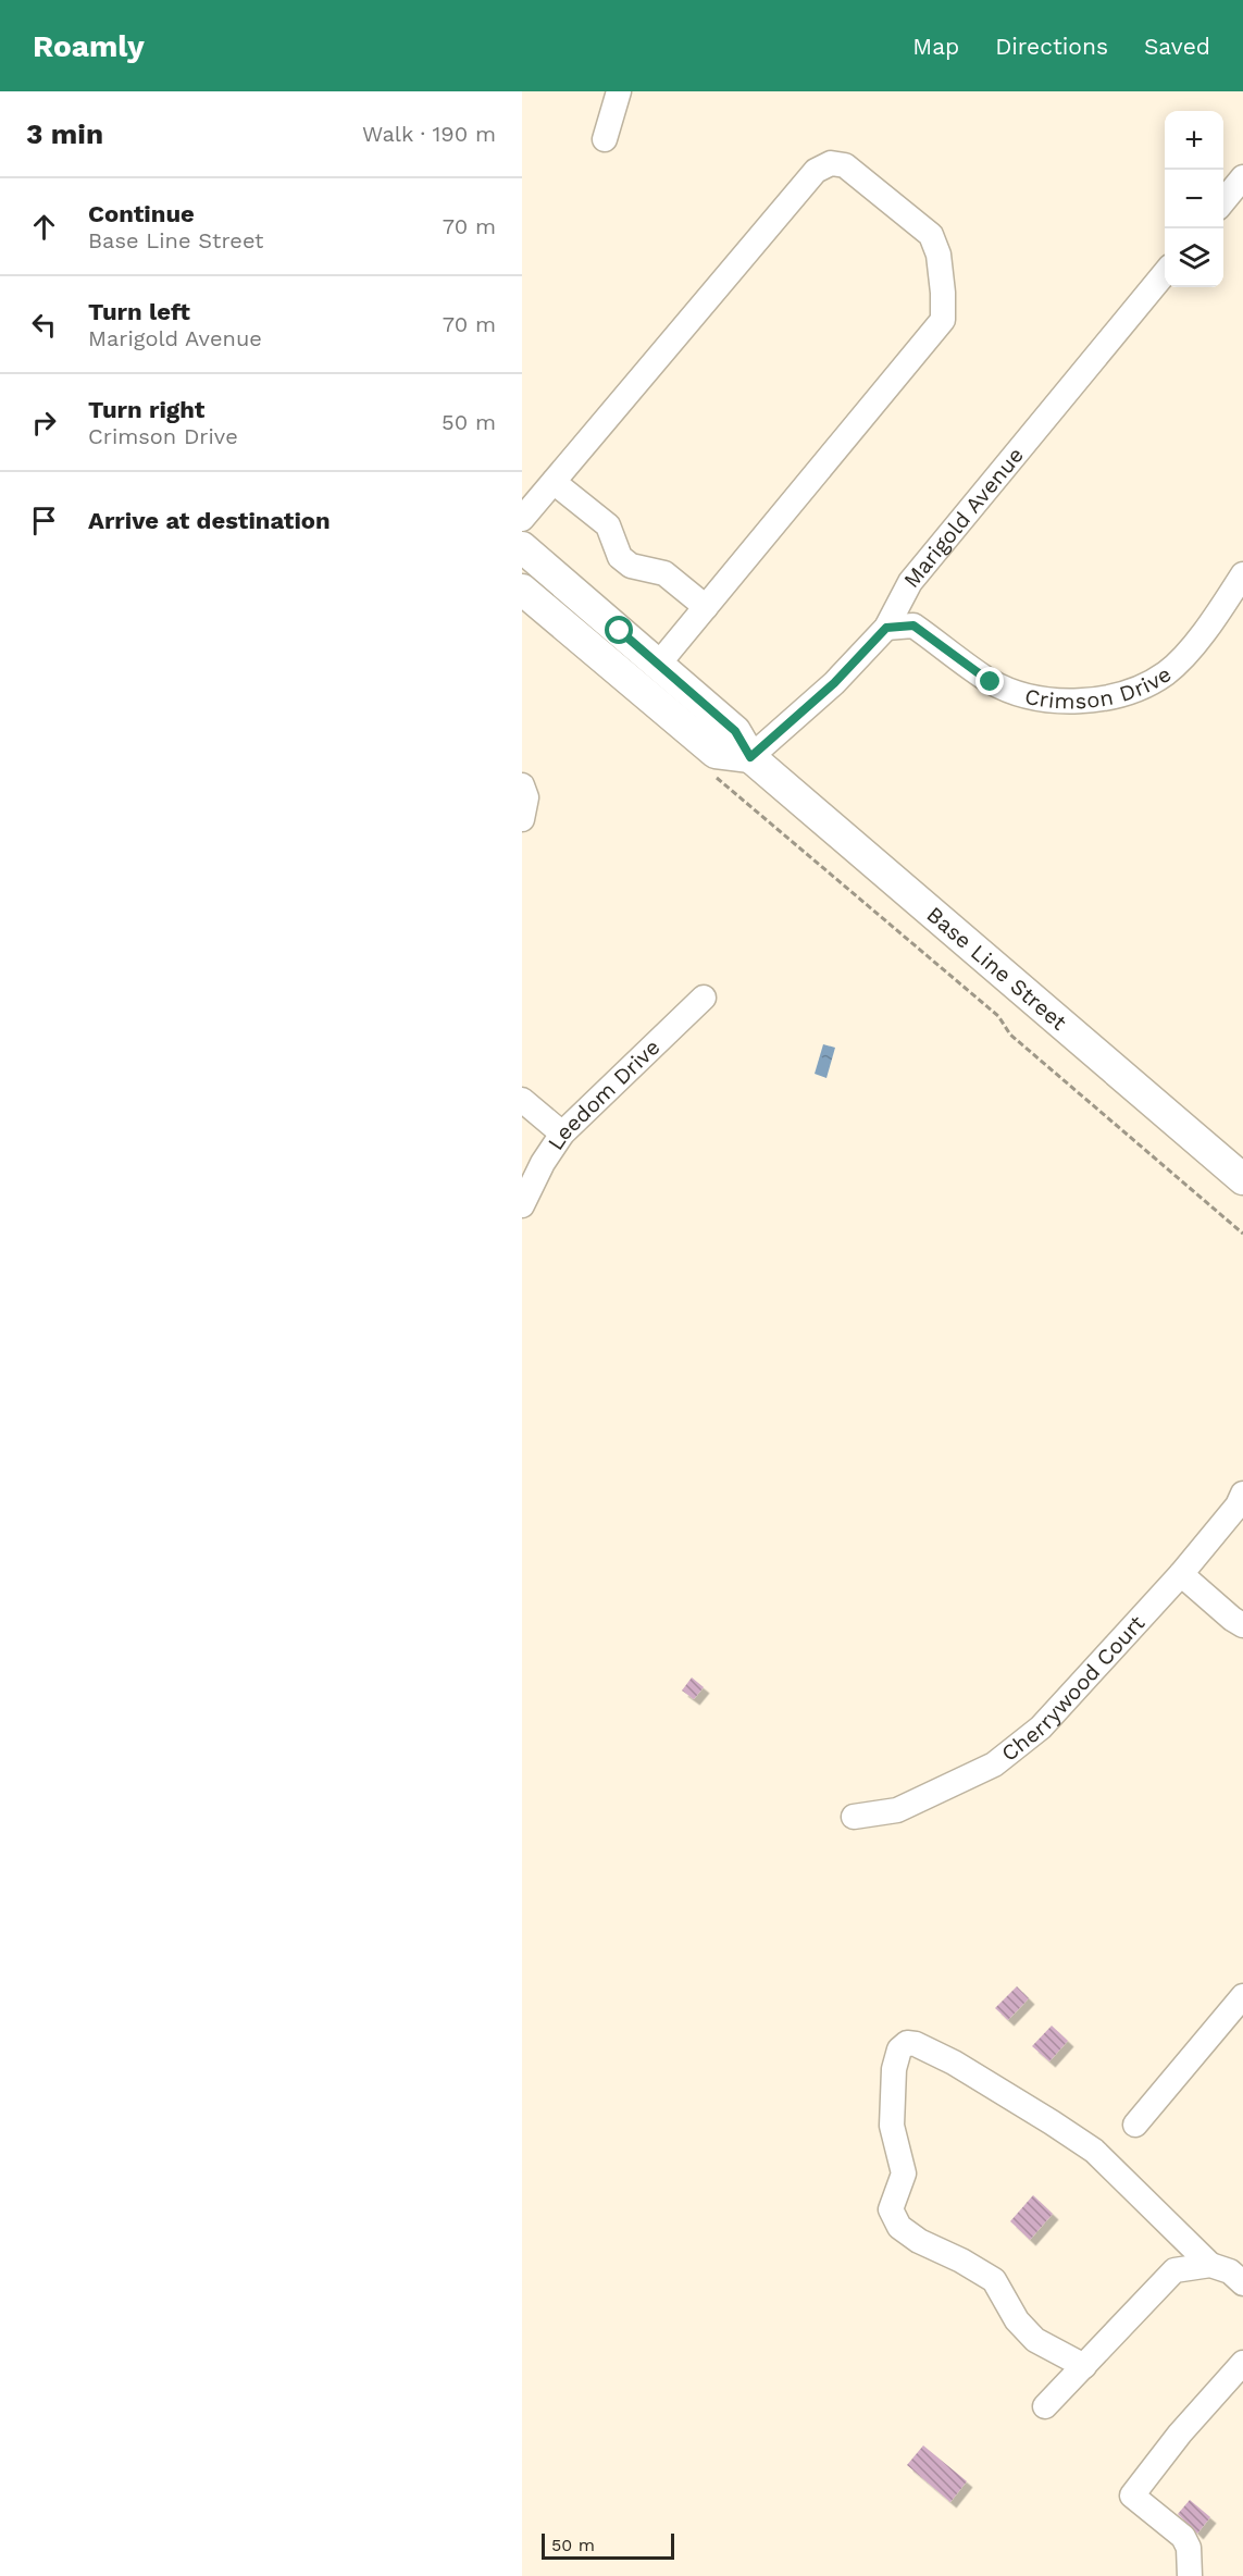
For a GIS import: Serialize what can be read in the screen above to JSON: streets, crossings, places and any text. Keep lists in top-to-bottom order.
{
  "streets": {
    "main road": ["Base Line Street"],
    "street": [
      "Marigold Avenue",
      "Crimson Drive",
      "Leedom Drive",
      "Cherrywood Court"
    ]
  },
  "crossings": [
    ["Marigold Avenue", "Crimson Drive"],
    ["Marigold Avenue", "Base Line Street"]
  ],
  "scale_bar": "50 m",
  "page": {
    "header": "Roamly",
    "nav": ["Map", "Directions", "Saved"],
    "heading": ["3 min", "Walk · 190 m"],
    "map_buttons": ["+", "−"],
    "list": [
      ["Continue", "Base Line Street", "70 m"],
      ["Turn left", "Marigold Avenue", "70 m"],
      ["Turn right", "Crimson Drive", "50 m"],
      "Arrive at destination"
    ],
    "scale": "50 m"
  }
}
